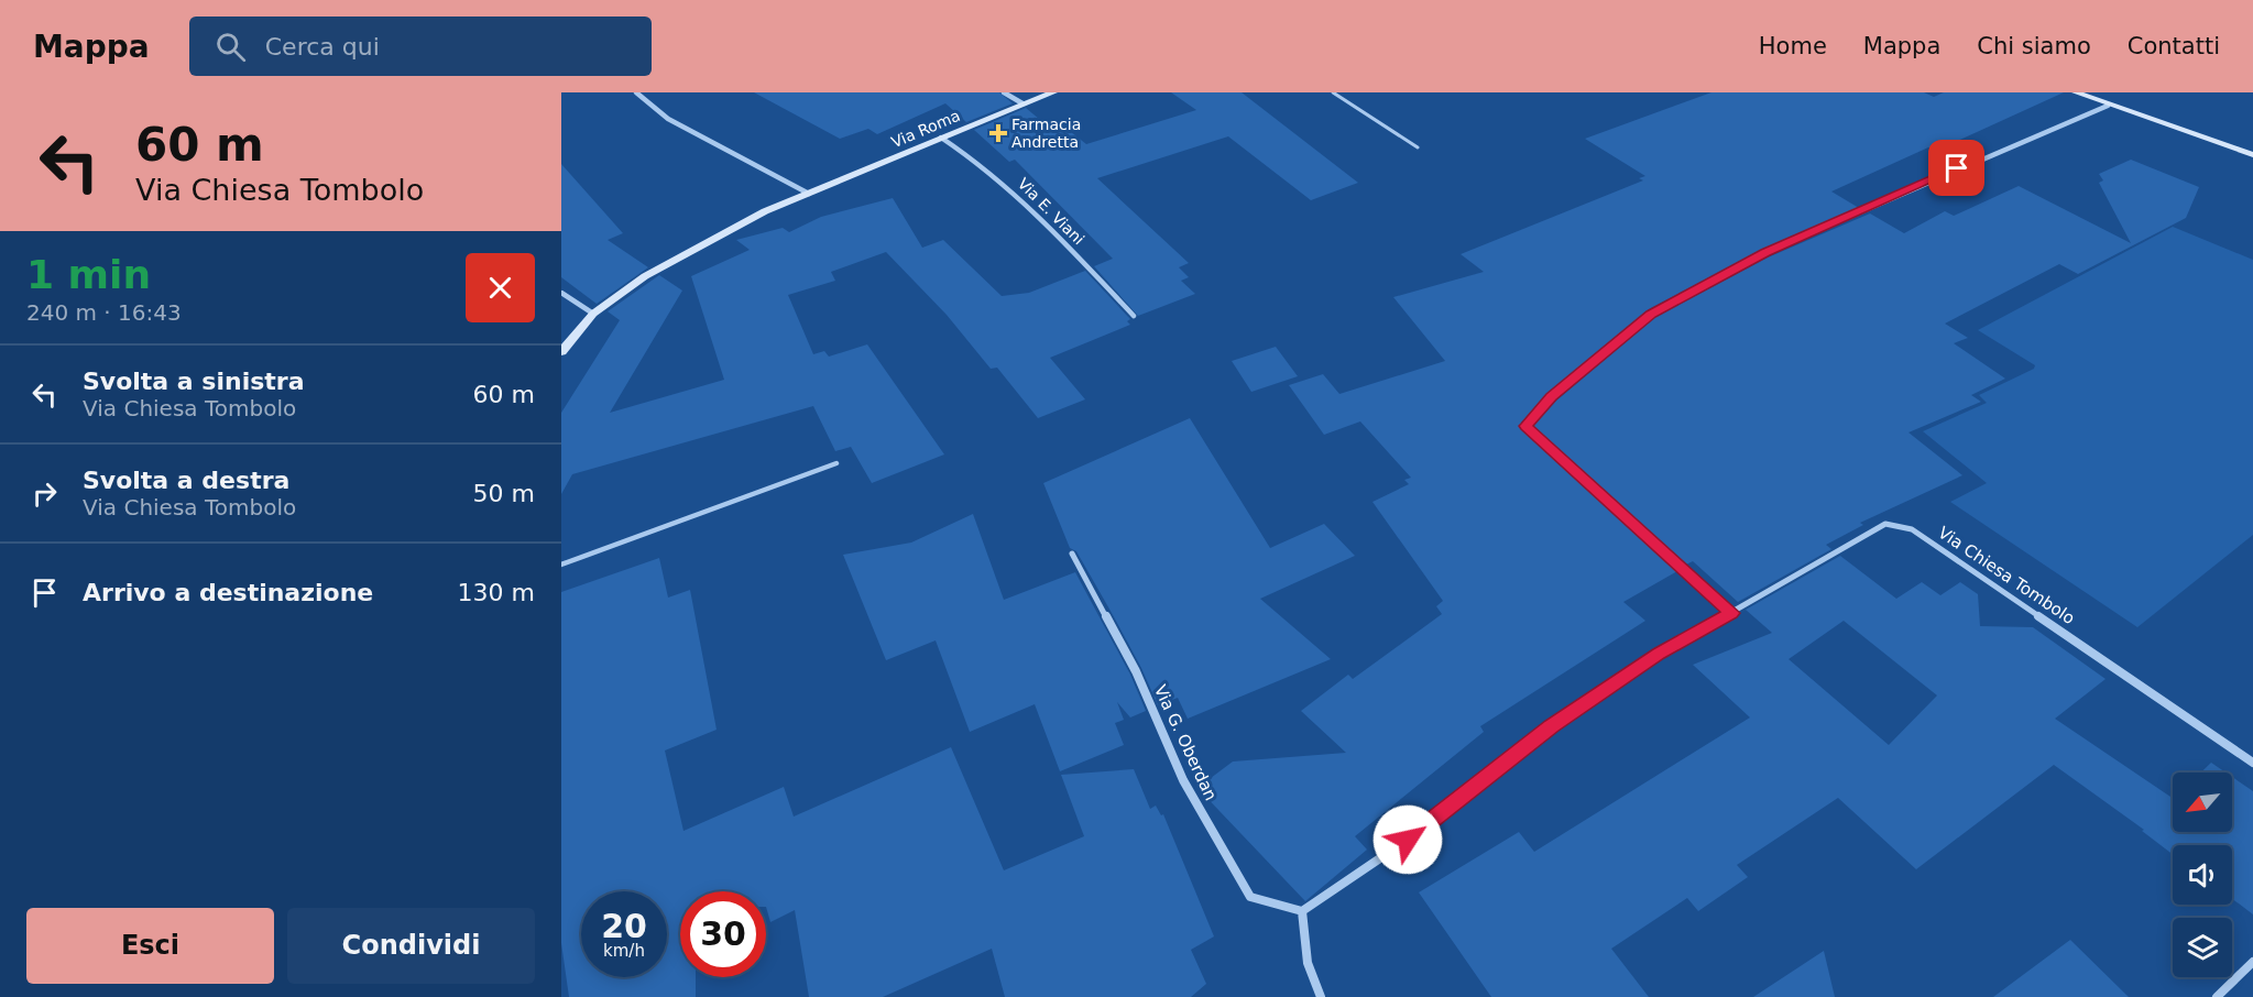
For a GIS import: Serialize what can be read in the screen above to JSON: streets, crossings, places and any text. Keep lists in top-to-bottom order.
{
  "streets": {
    "main road": ["Via Roma"],
    "street": ["Via E. Viani", "Via Chiesa Tombolo", "Via G. Oberdan"]
  },
  "crossings": [
    ["Via Roma", "Via E. Viani"],
    ["Via Chiesa Tombolo", "Via G. Oberdan"]
  ],
  "places": {
    "health": ["Farmacia Andretta"]
  },
  "north": "bottom left",
  "page": {
    "header": "Mappa",
    "search": "Cerca qui",
    "nav": [
      "Home",
      "Mappa",
      "Chi siamo",
      "Contatti"
    ],
    "turn": ["60 m", "Via Chiesa Tombolo"],
    "heading": ["1 min", "240 m · 16:43"],
    "list": [
      {
        "name": "Svolta a sinistra",
        "note": "Via Chiesa Tombolo",
        "value": "60 m"
      },
      {
        "name": "Svolta a destra",
        "note": "Via Chiesa Tombolo",
        "value": "50 m"
      },
      {
        "name": "Arrivo a destinazione",
        "value": "130 m"
      }
    ],
    "speed": "20 km/h",
    "limit": "30",
    "buttons": ["Esci", "Condividi"]
  }
}
